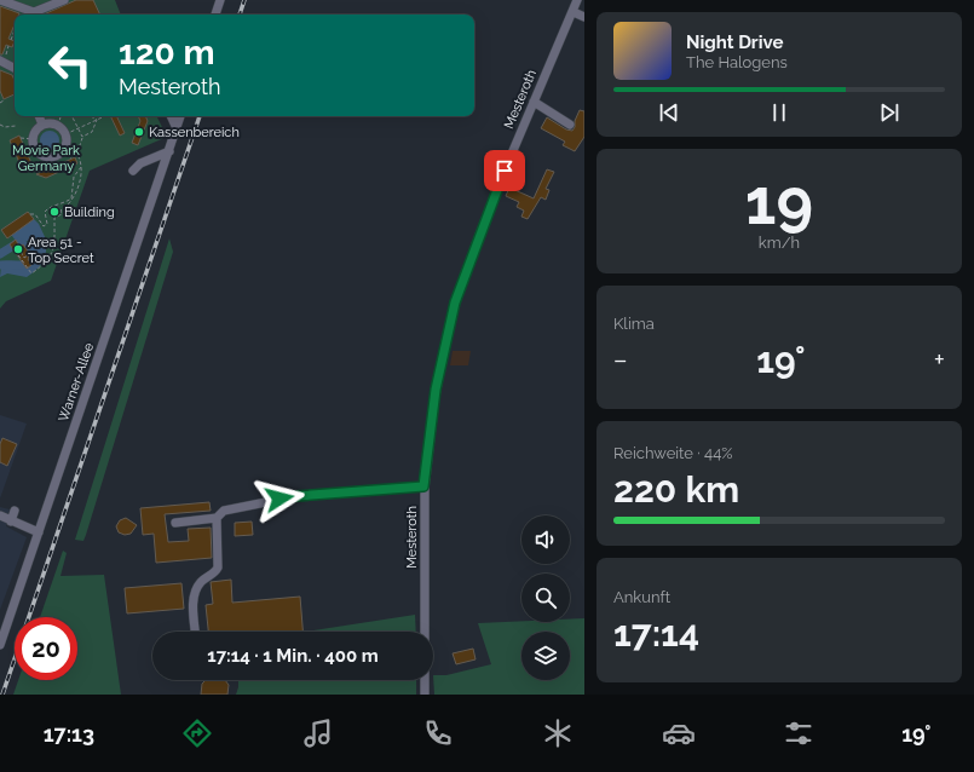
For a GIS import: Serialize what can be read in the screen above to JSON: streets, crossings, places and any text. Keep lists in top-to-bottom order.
{
  "streets": {
    "street": ["Mesteroth", "Warner-Allee"]
  },
  "parks": ["Movie Park Germany"],
  "places": ["Kassenbereich", "Building", "Area 51 - Top Secret"],
  "page": {
    "turn": ["120 m", "Mesteroth"],
    "song": ["Night Drive", "The Halogens"],
    "tile": [
      ["19", "km/h"],
      "Klima",
      ["Reichweite · 44%", "220 km"],
      ["Ankunft", "17:14"]
    ],
    "heat": ["−", "19°", "+"],
    "limit": "20",
    "trip": "17:14 · 1 Min. · 400 m",
    "tabs": ["17:13", "19°"]
  }
}
